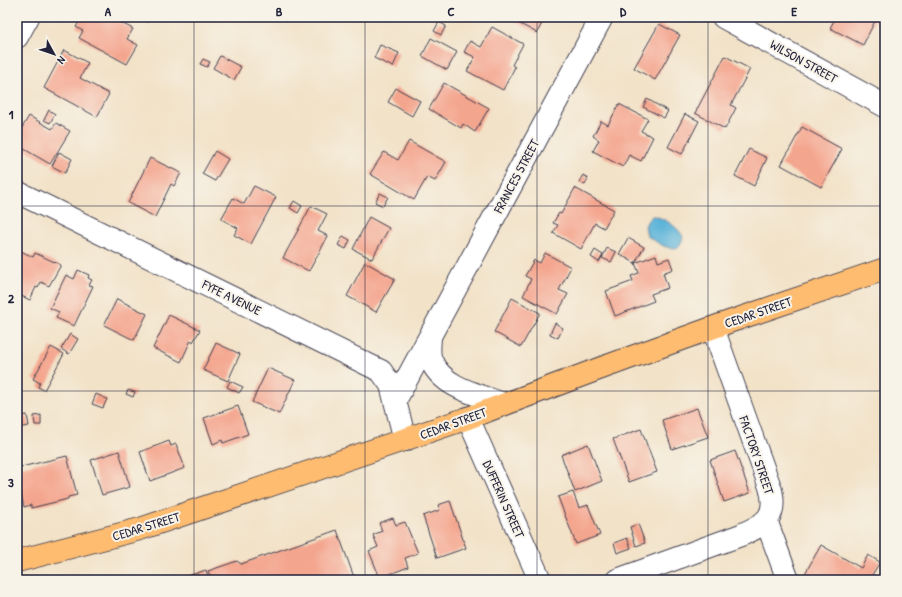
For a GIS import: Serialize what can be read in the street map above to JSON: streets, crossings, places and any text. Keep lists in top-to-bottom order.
{
  "streets": {
    "main road": ["CEDAR STREET"],
    "street": [
      "WILSON STREET",
      "FRANCES STREET",
      "FYFE AVENUE",
      "FACTORY STREET",
      "DUFFERIN STREET"
    ]
  },
  "crossings": [
    ["FRANCES STREET", "FYFE AVENUE"],
    ["FYFE AVENUE", "CEDAR STREET"],
    ["CEDAR STREET", "FACTORY STREET"],
    ["CEDAR STREET", "DUFFERIN STREET"]
  ],
  "north": "bottom right",
  "grid": {
    "columns": [
      "A",
      "B",
      "C",
      "D",
      "E"
    ],
    "rows": ["1", "2", "3"]
  }
}
